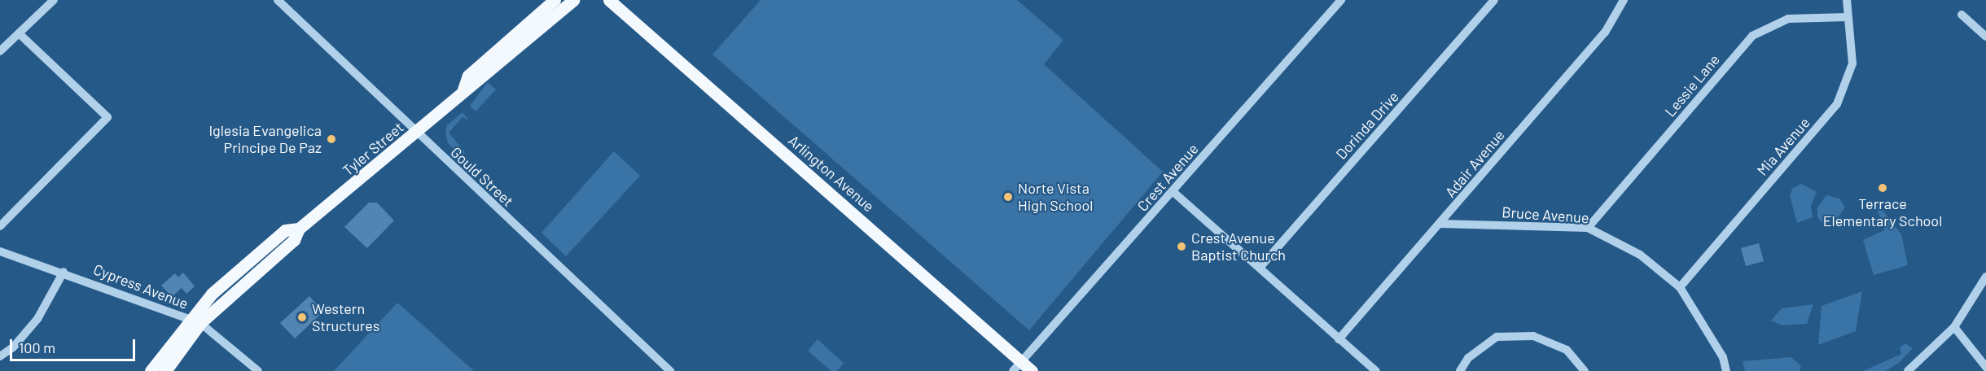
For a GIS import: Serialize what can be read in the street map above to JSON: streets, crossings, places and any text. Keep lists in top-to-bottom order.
{
  "streets": {
    "main road": ["Tyler Street", "Arlington Avenue"],
    "street": [
      "Lessie Lane",
      "Dorinda Drive",
      "Mia Avenue",
      "Adair Avenue",
      "Gould Street",
      "Crest Avenue",
      "Bruce Avenue",
      "Cypress Avenue"
    ]
  },
  "crossings": [
    ["Lessie Lane", "Mia Avenue"],
    ["Lessie Lane", "Bruce Avenue"],
    ["Mia Avenue", "Bruce Avenue"],
    ["Tyler Street", "Gould Street"],
    ["Tyler Street", "Cypress Avenue"],
    ["Adair Avenue", "Bruce Avenue"],
    ["Arlington Avenue", "Crest Avenue"]
  ],
  "places": [
    "Iglesia Evangelica Principe De Paz",
    "Terrace Elementary School",
    "Norte Vista High School",
    "Crest Avenue Baptist Church",
    "Western Structures"
  ],
  "scale_bar": "100 m"
}
